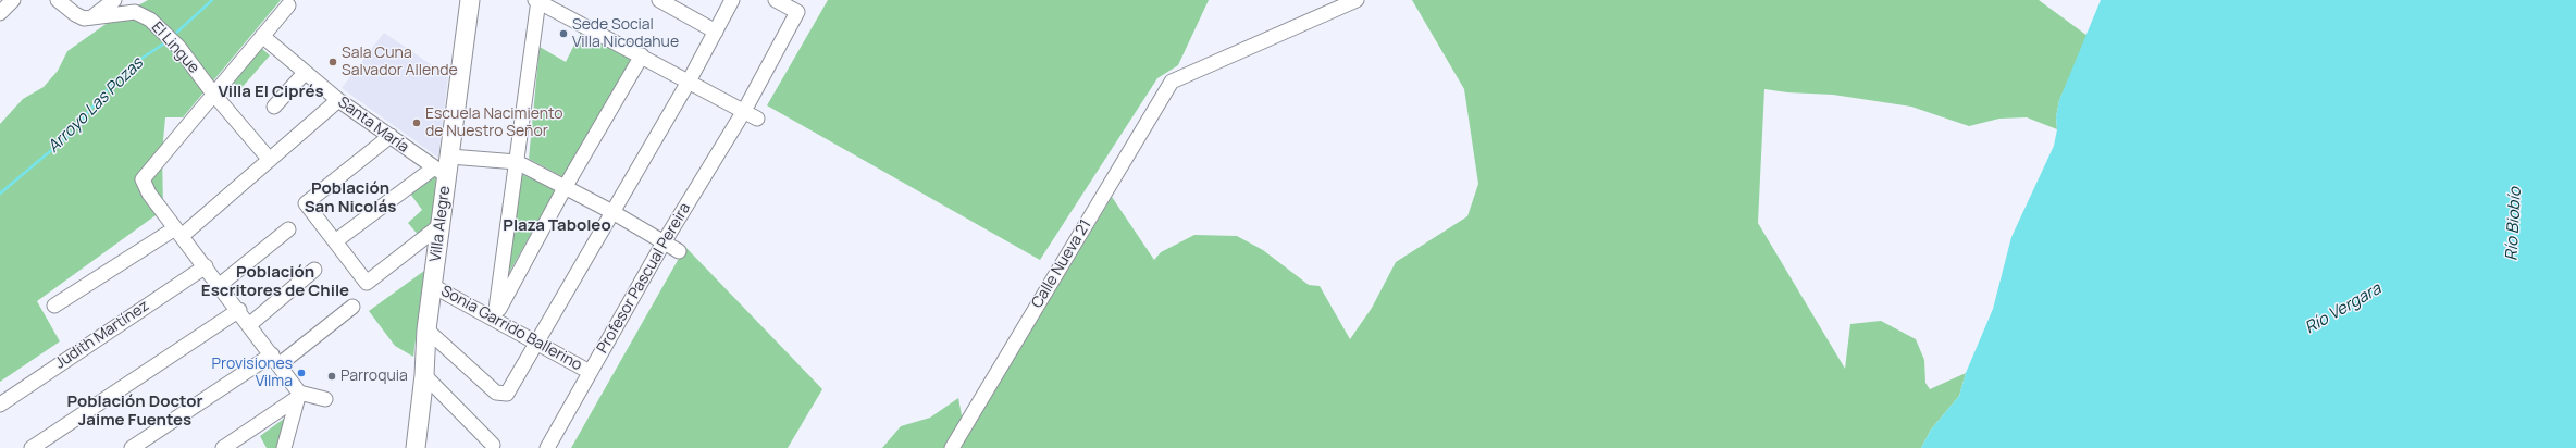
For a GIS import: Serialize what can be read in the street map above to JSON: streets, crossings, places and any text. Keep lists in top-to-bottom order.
{
  "streets": {
    "main road": ["Villa Alegre"],
    "street": [
      "El Lingue",
      "Santa María",
      "Calle Nueva 21",
      "Profesor Pascual Pereira",
      "Sonia Garrido Ballerino",
      "Judith Martínez"
    ]
  },
  "crossings": [
    ["Santa María", "Villa Alegre"],
    ["Villa Alegre", "Sonia Garrido Ballerino"],
    ["Profesor Pascual Pereira", "Sonia Garrido Ballerino"]
  ],
  "districts": [
    "Villa El Ciprés",
    "Población San Nicolás",
    "Plaza Taboleo",
    "Población Escritores de Chile",
    "Población Doctor Jaime Fuentes"
  ],
  "water": ["Arroyo Las Pozas", "Río Biobío", "Río Vergara"],
  "places": [
    "Sede Social Villa Nicodahue",
    "Sala Cuna Salvador Allende",
    "Escuela Nacimiento de Nuestro Señor",
    "Provisiones Vilma",
    "Parroquia"
  ]
}
